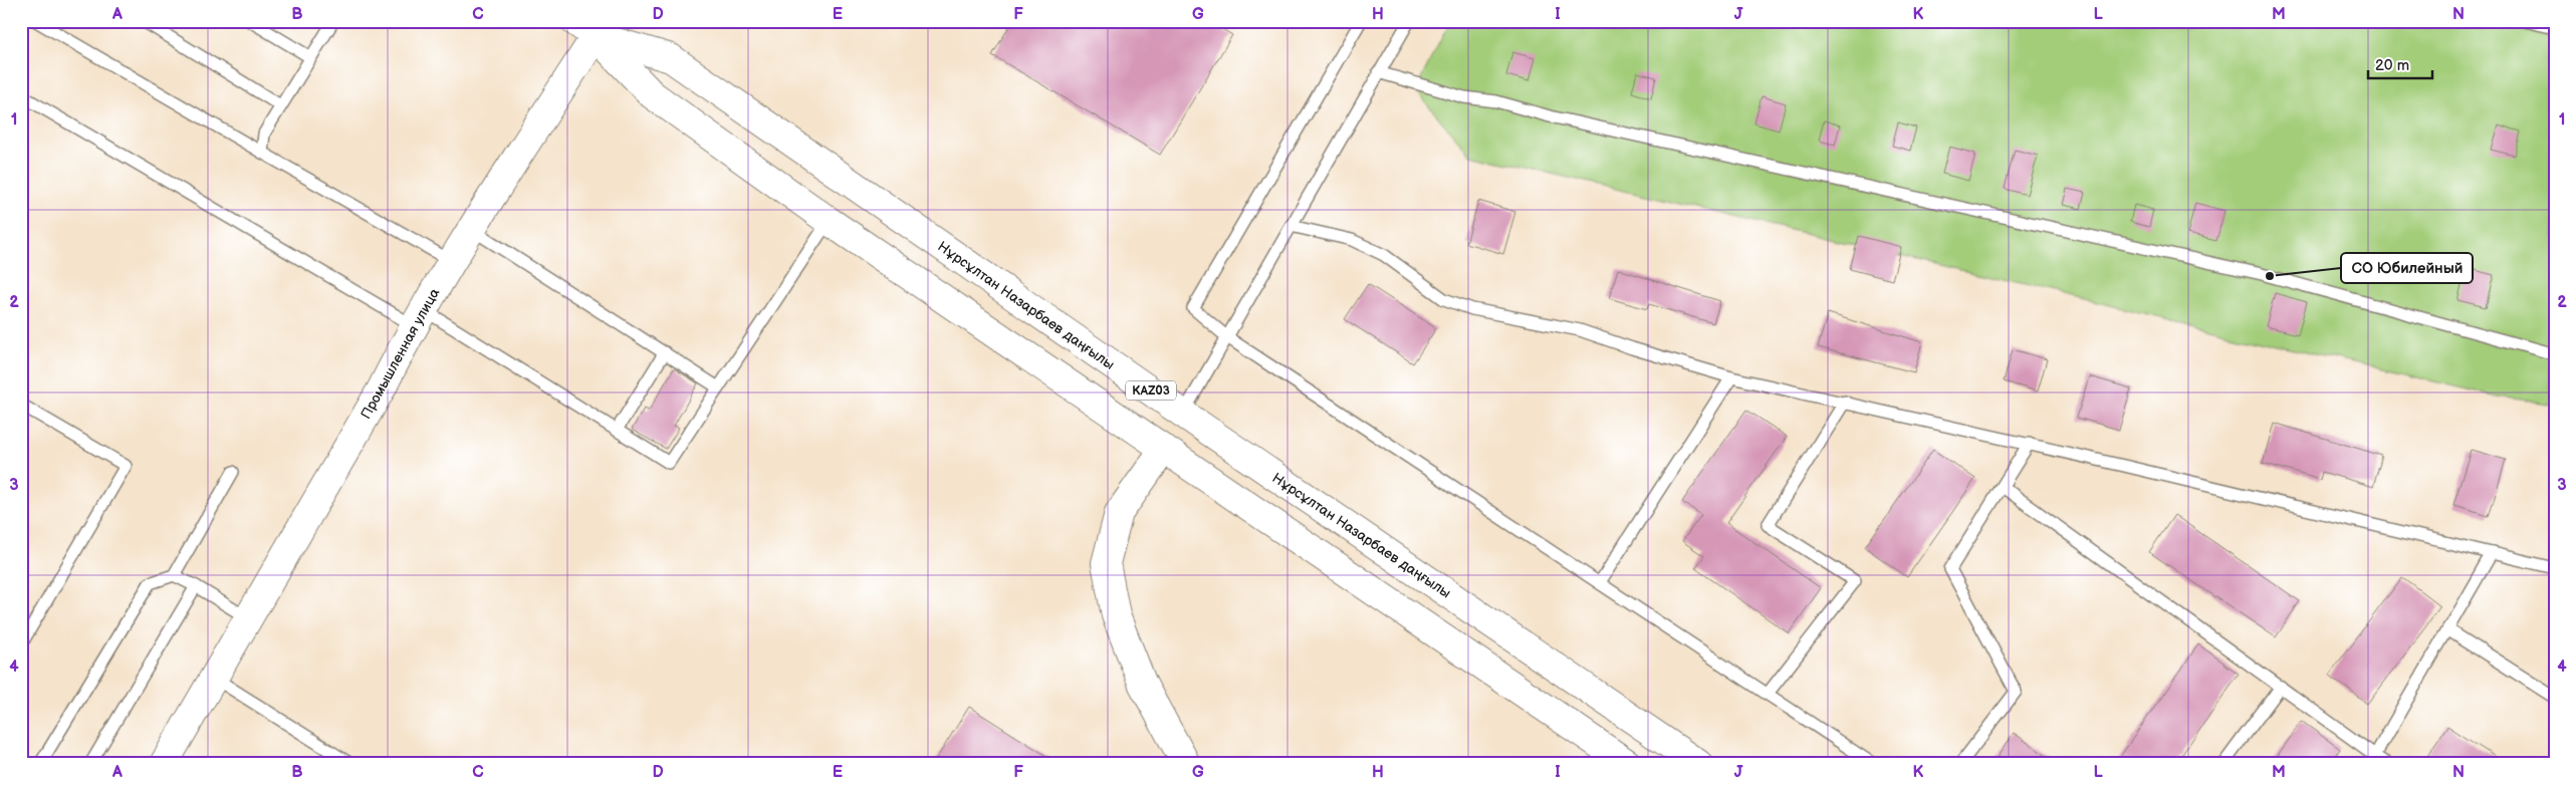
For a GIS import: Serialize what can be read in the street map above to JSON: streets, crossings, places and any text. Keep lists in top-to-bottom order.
{
  "streets": {
    "main road": ["Нұрсұлтан Назарбаев даңғылы", "Промышленная улица", "KАZ03"]
  },
  "crossings": [
    ["Нұрсұлтан Назарбаев даңғылы", "Промышленная улица"],
    ["Нұрсұлтан Назарбаев даңғылы", "KАZ03"],
    ["Промышленная улица", "KАZ03"]
  ],
  "places": ["СО Юбилейный"],
  "scale_bar": "20 m",
  "grid": {
    "columns": [
      "A",
      "B",
      "C",
      "D",
      "E",
      "F",
      "G",
      "H",
      "I",
      "J",
      "K",
      "L",
      "M",
      "N"
    ],
    "rows": [
      "1",
      "2",
      "3",
      "4"
    ]
  }
}
